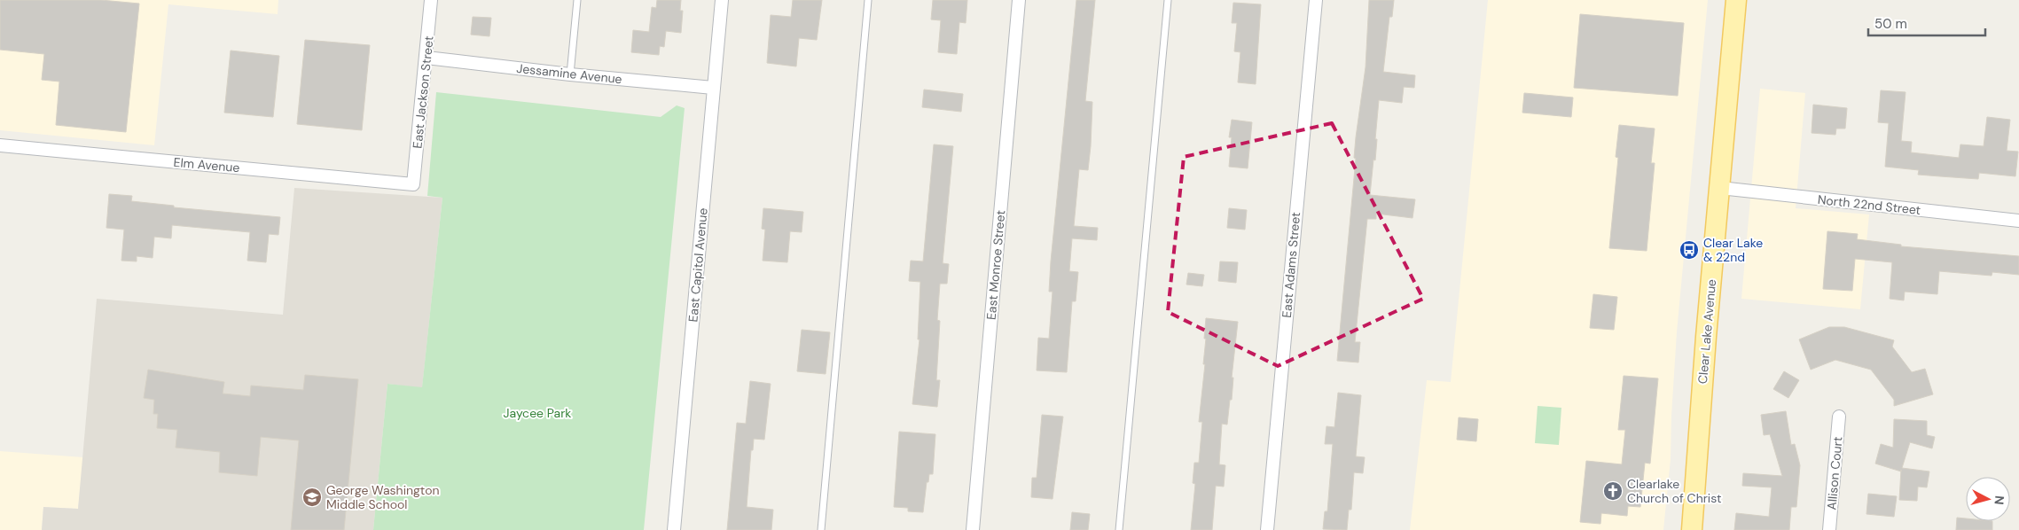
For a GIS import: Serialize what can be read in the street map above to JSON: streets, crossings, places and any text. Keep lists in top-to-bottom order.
{
  "streets": {
    "main road": ["Clear Lake Avenue"],
    "street": [
      "Jessamine Avenue",
      "East Jackson Street",
      "Elm Avenue",
      "North 22nd Street",
      "East Capitol Avenue",
      "East Monroe Street",
      "East Adams Street",
      "Allison Court"
    ]
  },
  "crossings": [
    ["Jessamine Avenue", "East Jackson Street"],
    ["Jessamine Avenue", "East Capitol Avenue"],
    ["East Jackson Street", "Elm Avenue"],
    ["North 22nd Street", "Clear Lake Avenue"]
  ],
  "parks": ["Jaycee Park"],
  "places": {
    "bus stop": ["Clear Lake & 22nd"],
    "church": ["Clearlake Church of Christ"],
    "school or university": ["George Washington Middle School"]
  },
  "scale_bar": "50 m",
  "north": "right"
}
